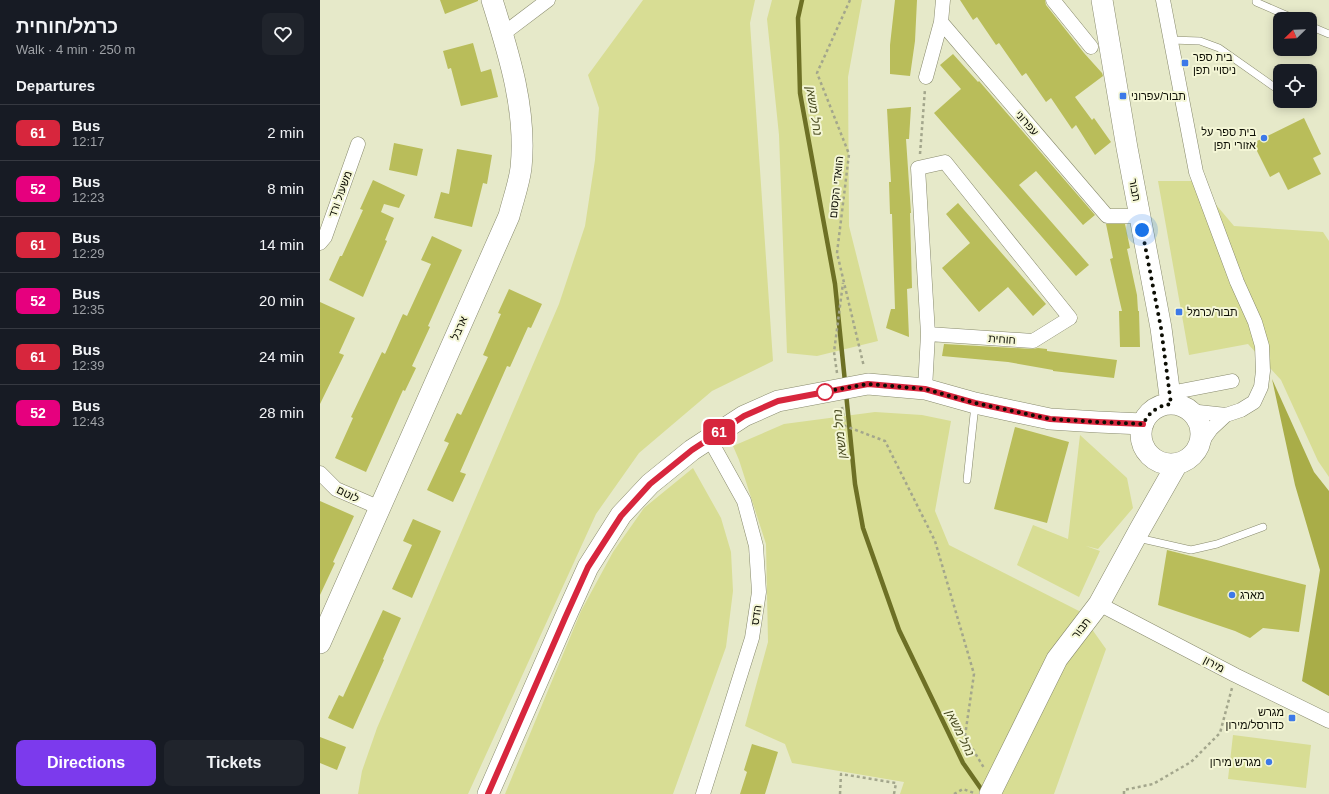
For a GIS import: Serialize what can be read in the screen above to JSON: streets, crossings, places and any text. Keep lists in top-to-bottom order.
{
  "streets": {
    "street": [
      "עפרוני",
      "תבור",
      "משעול ורד",
      "ארבל",
      "חוחית",
      "לוטם",
      "הדס",
      "מירון"
    ],
    "path": ["הוואדי הקסום"]
  },
  "crossings": [
    ["עפרוני", "תבור"],
    ["תבור", "מירון"],
    ["ארבל", "לוטם"]
  ],
  "water": ["נחל משאן"],
  "places": {
    "transit": [
      "בית ספר ניסויי תפן",
      "תבור/עפרוני",
      "תבור/כרמל",
      "מגרש כדורסל/מירון"
    ],
    "other": ["בית ספר על אזורי תפן", "מארג", "מגרש מירון"]
  },
  "lines": ["bus line 61"],
  "north": "bottom left",
  "page": {
    "heading": [
      ["כרמל/חוחית", "Walk · 4 min · 250 m"],
      "Departures"
    ],
    "on_map": "61",
    "list": [
      {
        "mark": "61",
        "name": "Bus",
        "note": "12:17",
        "value": "2 min"
      },
      {
        "mark": "52",
        "name": "Bus",
        "note": "12:23",
        "value": "8 min"
      },
      {
        "mark": "61",
        "name": "Bus",
        "note": "12:29",
        "value": "14 min"
      },
      {
        "mark": "52",
        "name": "Bus",
        "note": "12:35",
        "value": "20 min"
      },
      {
        "mark": "61",
        "name": "Bus",
        "note": "12:39",
        "value": "24 min"
      },
      {
        "mark": "52",
        "name": "Bus",
        "note": "12:43",
        "value": "28 min"
      }
    ],
    "buttons": ["Directions", "Tickets"]
  }
}
